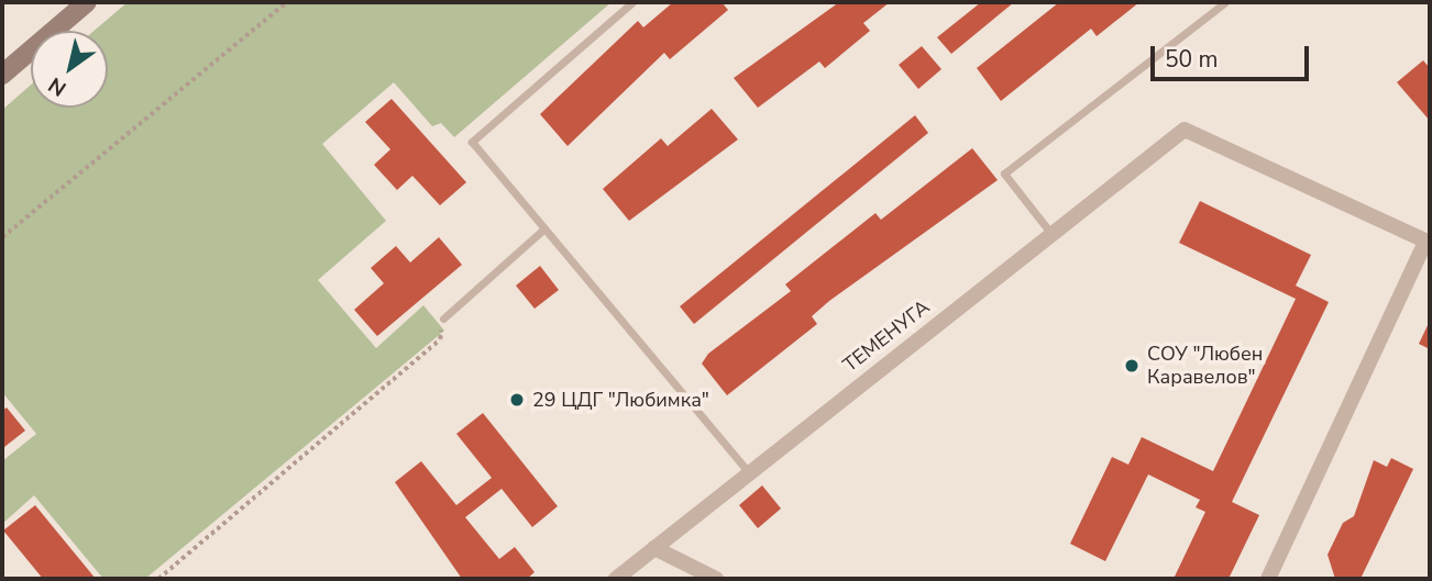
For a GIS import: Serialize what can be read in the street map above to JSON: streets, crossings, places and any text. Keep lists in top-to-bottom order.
{
  "streets": {
    "street": ["ТЕМЕНУГА"]
  },
  "places": ["СОУ \"Любен Каравелов\"", "29 ЦДГ \"Любимка\""],
  "scale_bar": "50 m",
  "north": "bottom left"
}
